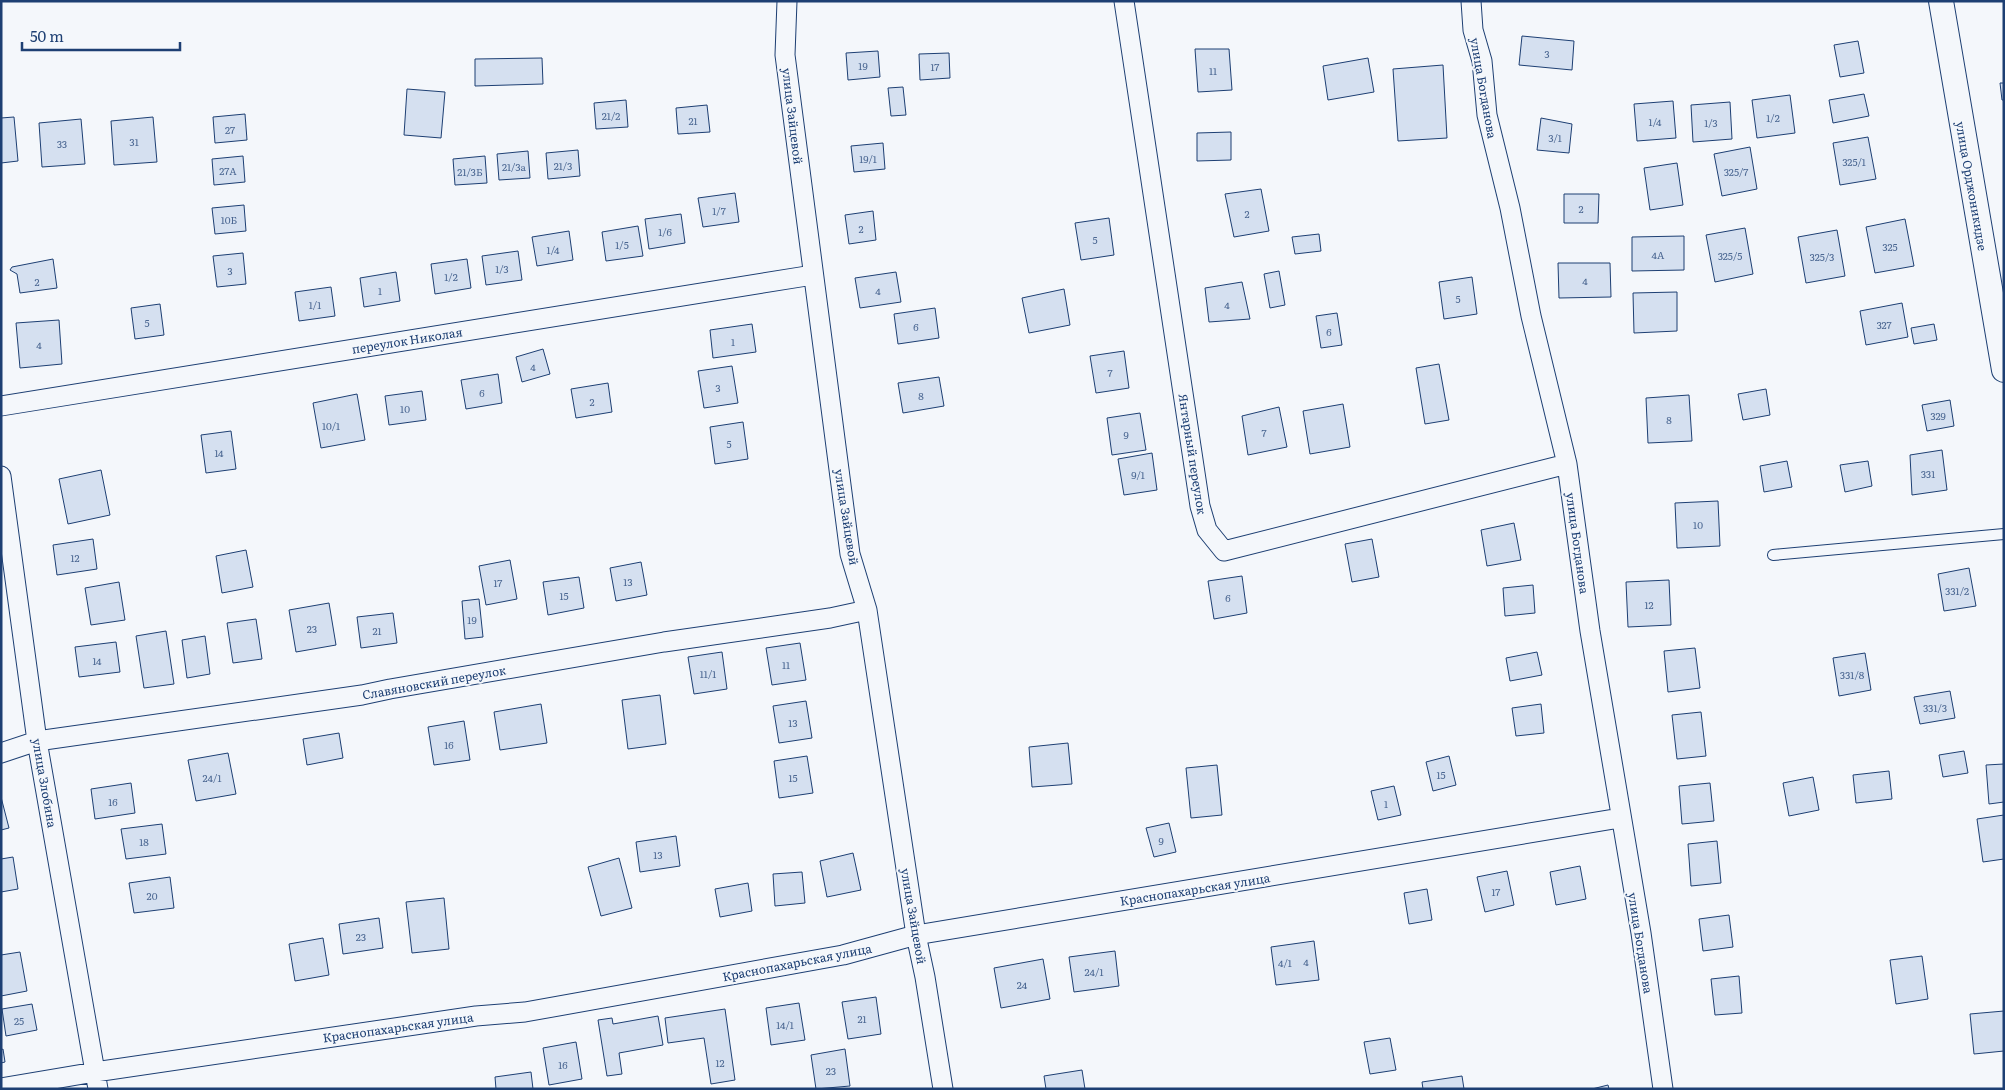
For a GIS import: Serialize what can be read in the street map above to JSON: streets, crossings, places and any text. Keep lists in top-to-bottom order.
{
  "streets": {
    "street": [
      "улица Богданова",
      "улица Зайцевой",
      "улица Орджоникидзе",
      "переулок Николая",
      "Янтарный переулок",
      "Славяновский переулок",
      "улица Злобина",
      "Краснопахарьская улица"
    ]
  },
  "crossings": [
    ["улица Богданова", "Янтарный переулок"],
    ["улица Богданова", "Краснопахарьская улица"],
    ["улица Зайцевой", "переулок Николая"],
    ["улица Зайцевой", "Славяновский переулок"],
    ["улица Зайцевой", "Краснопахарьская улица"],
    ["Славяновский переулок", "улица Злобина"],
    ["улица Злобина", "Краснопахарьская улица"]
  ],
  "house_numbers": [
    "3",
    "19",
    "17",
    "11",
    "21/2",
    "1/2",
    "21",
    "1/4",
    "1/3",
    "27",
    "3/1",
    "31",
    "33",
    "19/1",
    "325/1",
    "21/3",
    "21/3а",
    "27А",
    "21/3Б",
    "325/7",
    "2",
    "1/7",
    "2",
    "10Б",
    "2",
    "1/6",
    "5",
    "1/5",
    "325",
    "1/4",
    "4А",
    "325/5",
    "325/3",
    "1/3",
    "3",
    "1/2",
    "4",
    "2",
    "1",
    "4",
    "5",
    "1/1",
    "4",
    "5",
    "327",
    "6",
    "6",
    "1",
    "4",
    "4",
    "7",
    "3",
    "6",
    "8",
    "2",
    "10",
    "329",
    "8",
    "10/1",
    "7",
    "9",
    "5",
    "14",
    "331",
    "9/1",
    "10",
    "12",
    "13",
    "17",
    "331/2",
    "15",
    "6",
    "12",
    "19",
    "23",
    "21",
    "14",
    "11",
    "11/1",
    "331/8",
    "331/3",
    "13",
    "16",
    "15",
    "24/1",
    "15",
    "16",
    "1",
    "9",
    "18",
    "13",
    "17",
    "20",
    "23",
    "4",
    "4/1",
    "24/1",
    "24",
    "21",
    "25",
    "14/1",
    "12",
    "16",
    "23"
  ],
  "scale_bar": "50 m"
}
